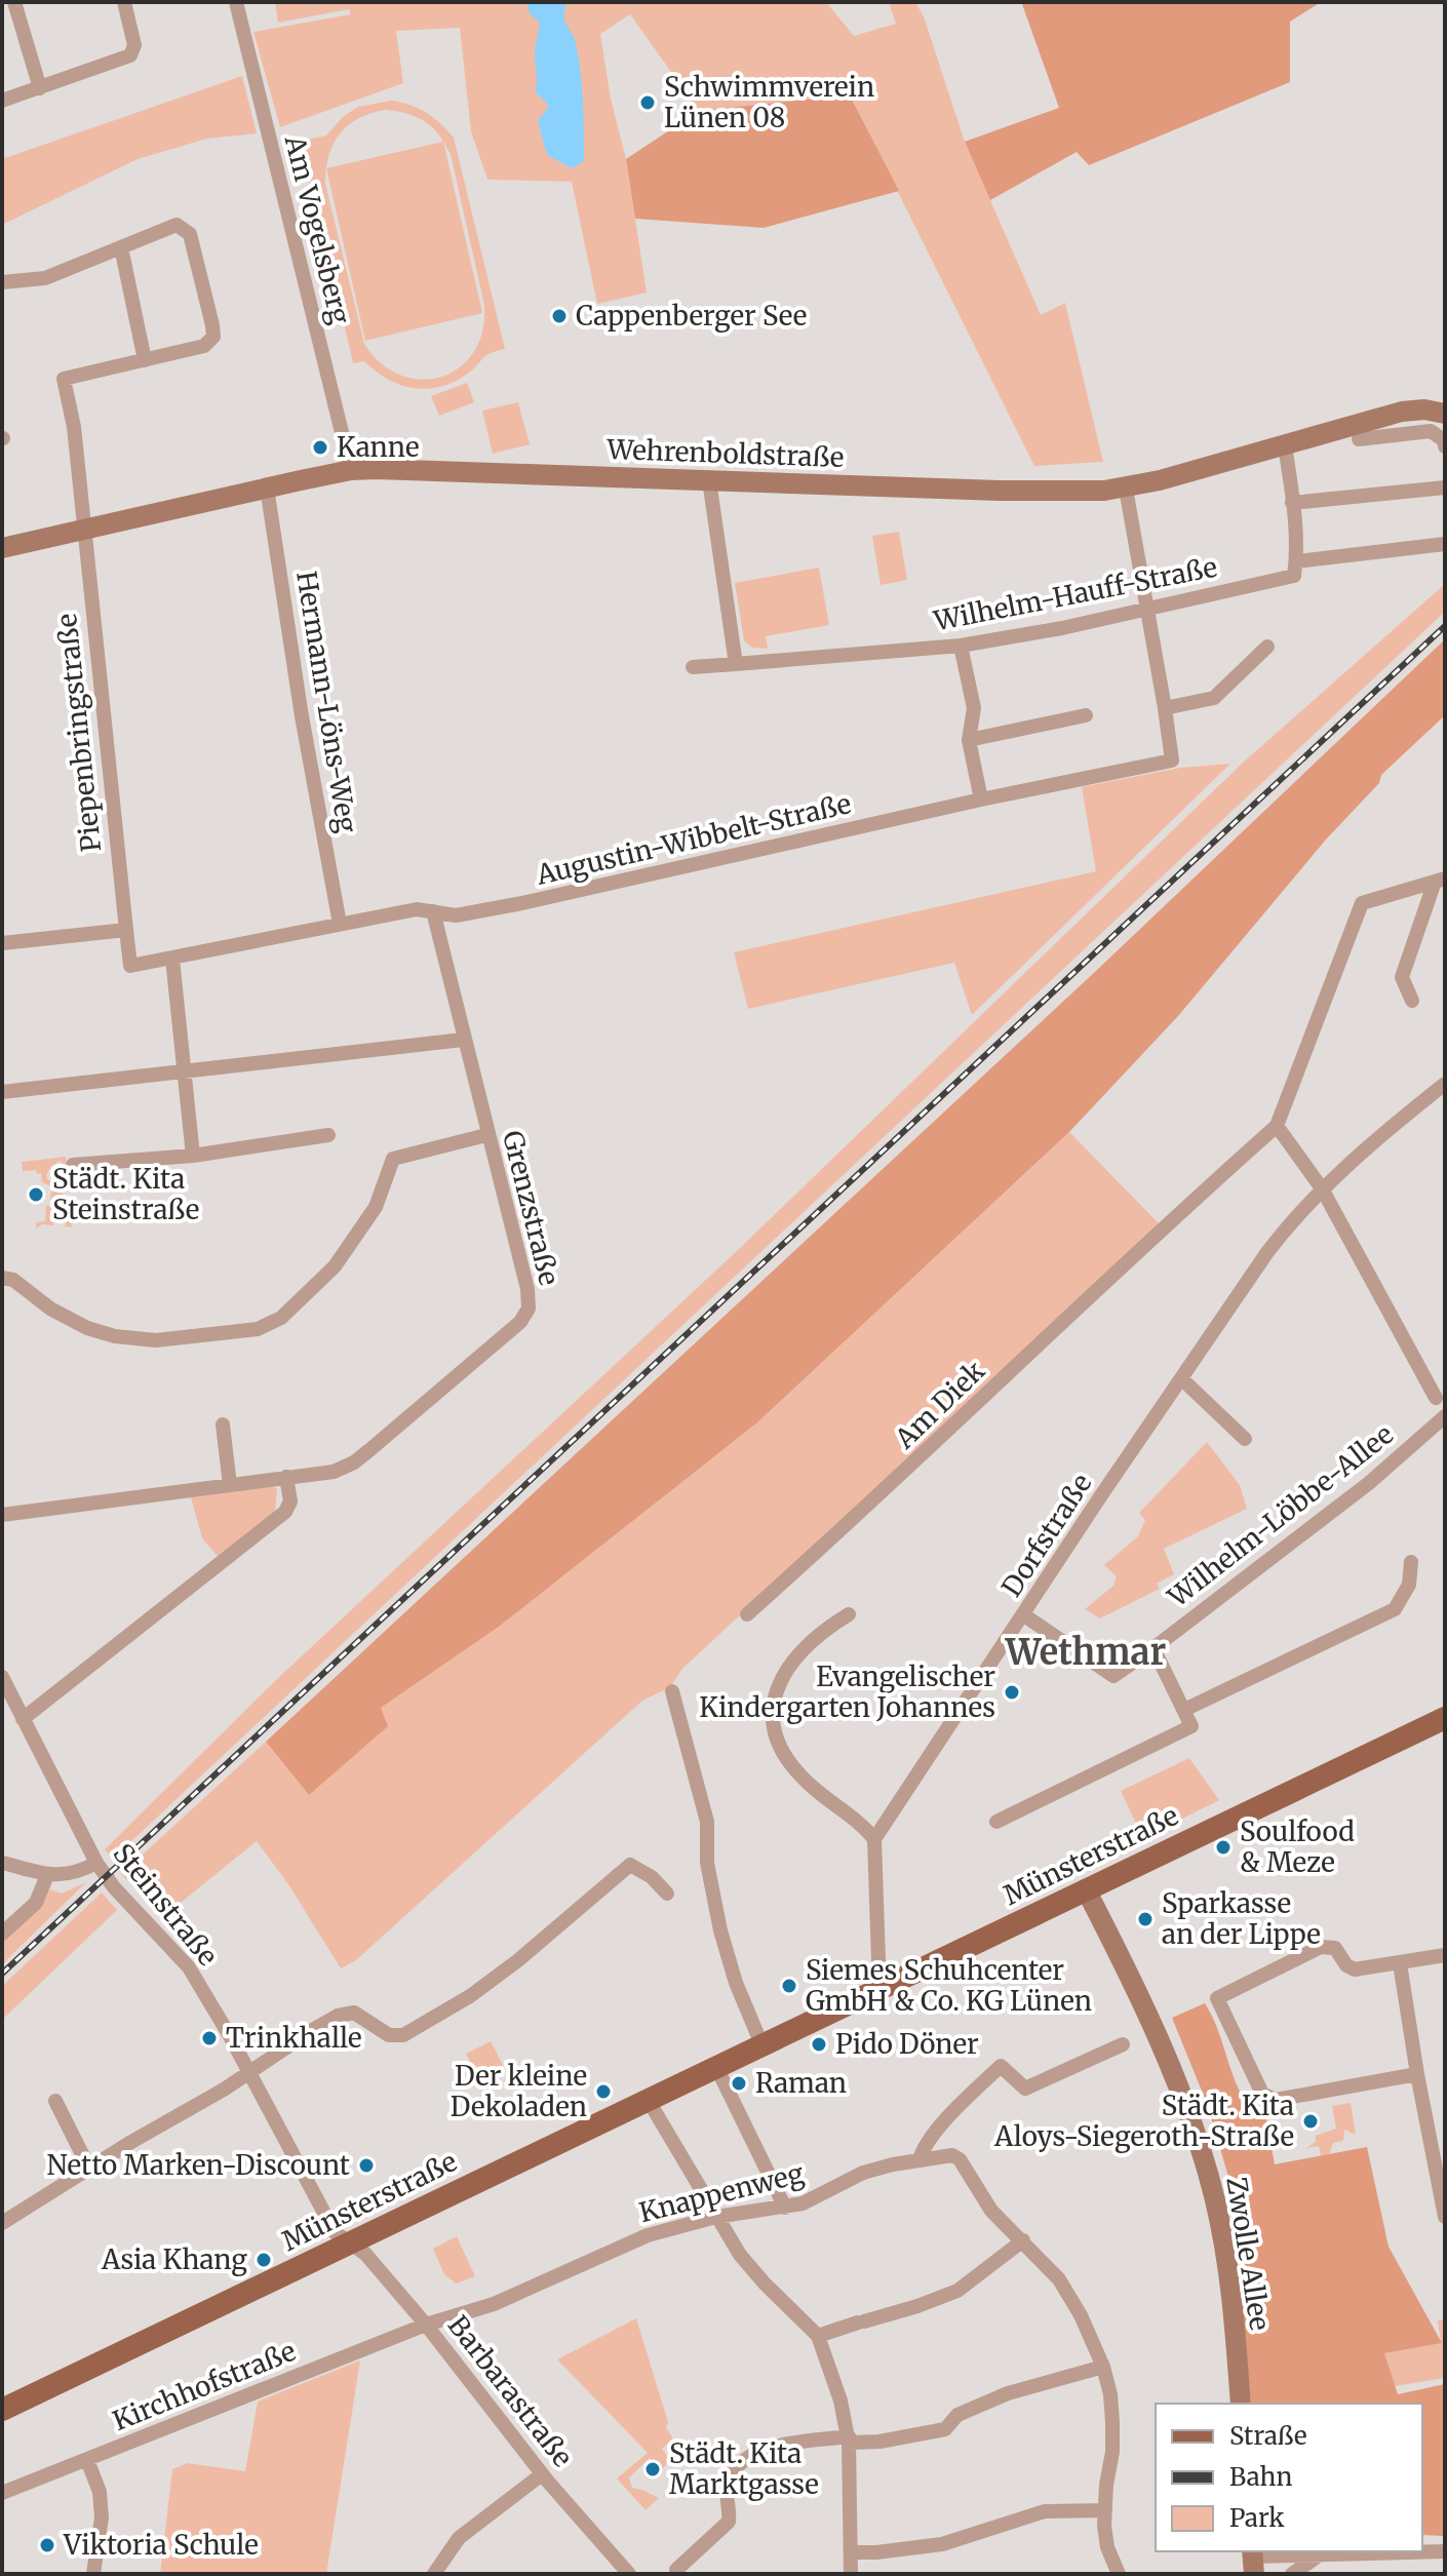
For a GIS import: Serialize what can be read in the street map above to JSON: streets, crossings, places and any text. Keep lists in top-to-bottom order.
{
  "streets": {
    "main road": ["Münsterstraße"],
    "street": [
      "Am Vogelsberg",
      "Wehrenboldstraße",
      "Wilhelm-Hauff-Straße",
      "Hermann-Löns-Weg",
      "Piepenbringstraße",
      "Augustin-Wibbelt-Straße",
      "Grenzstraße",
      "Am Diek",
      "Wilhelm-Löbbe-Allee",
      "Dorfstraße",
      "Steinstraße",
      "Knappenweg",
      "Zwolle Allee",
      "Kirchhofstraße",
      "Barbarastraße"
    ]
  },
  "crossings": [
    ["Am Vogelsberg", "Wehrenboldstraße"],
    ["Wehrenboldstraße", "Hermann-Löns-Weg"],
    ["Wehrenboldstraße", "Piepenbringstraße"],
    ["Wehrenboldstraße", "Augustin-Wibbelt-Straße"],
    ["Wilhelm-Hauff-Straße", "Augustin-Wibbelt-Straße"],
    ["Hermann-Löns-Weg", "Augustin-Wibbelt-Straße"],
    ["Piepenbringstraße", "Augustin-Wibbelt-Straße"],
    ["Augustin-Wibbelt-Straße", "Grenzstraße"],
    ["Wilhelm-Löbbe-Allee", "Dorfstraße"],
    ["Münsterstraße", "Steinstraße"],
    ["Münsterstraße", "Zwolle Allee"],
    ["Münsterstraße", "Barbarastraße"],
    ["Steinstraße", "Barbarastraße"],
    ["Knappenweg", "Kirchhofstraße"],
    ["Knappenweg", "Barbarastraße"],
    ["Kirchhofstraße", "Barbarastraße"]
  ],
  "districts": ["Wethmar"],
  "places": [
    "Schwimmverein Lünen 08",
    "Cappenberger See",
    "Kanne",
    "Städt. Kita Steinstraße",
    "Evangelischer Kindergarten Johannes",
    "Soulfood & Meze",
    "Sparkasse an der Lippe",
    "Siemes Schuhcenter GmbH & Co. KG Lünen",
    "Trinkhalle",
    "Pido Döner",
    "Raman",
    "Der kleine Dekoladen",
    "Städt. Kita Aloys-Siegeroth-Straße",
    "Netto Marken-Discount",
    "Asia Khang",
    "Städt. Kita Marktgasse",
    "Viktoria Schule"
  ],
  "legend": ["Straße", "Bahn", "Park"]
}
